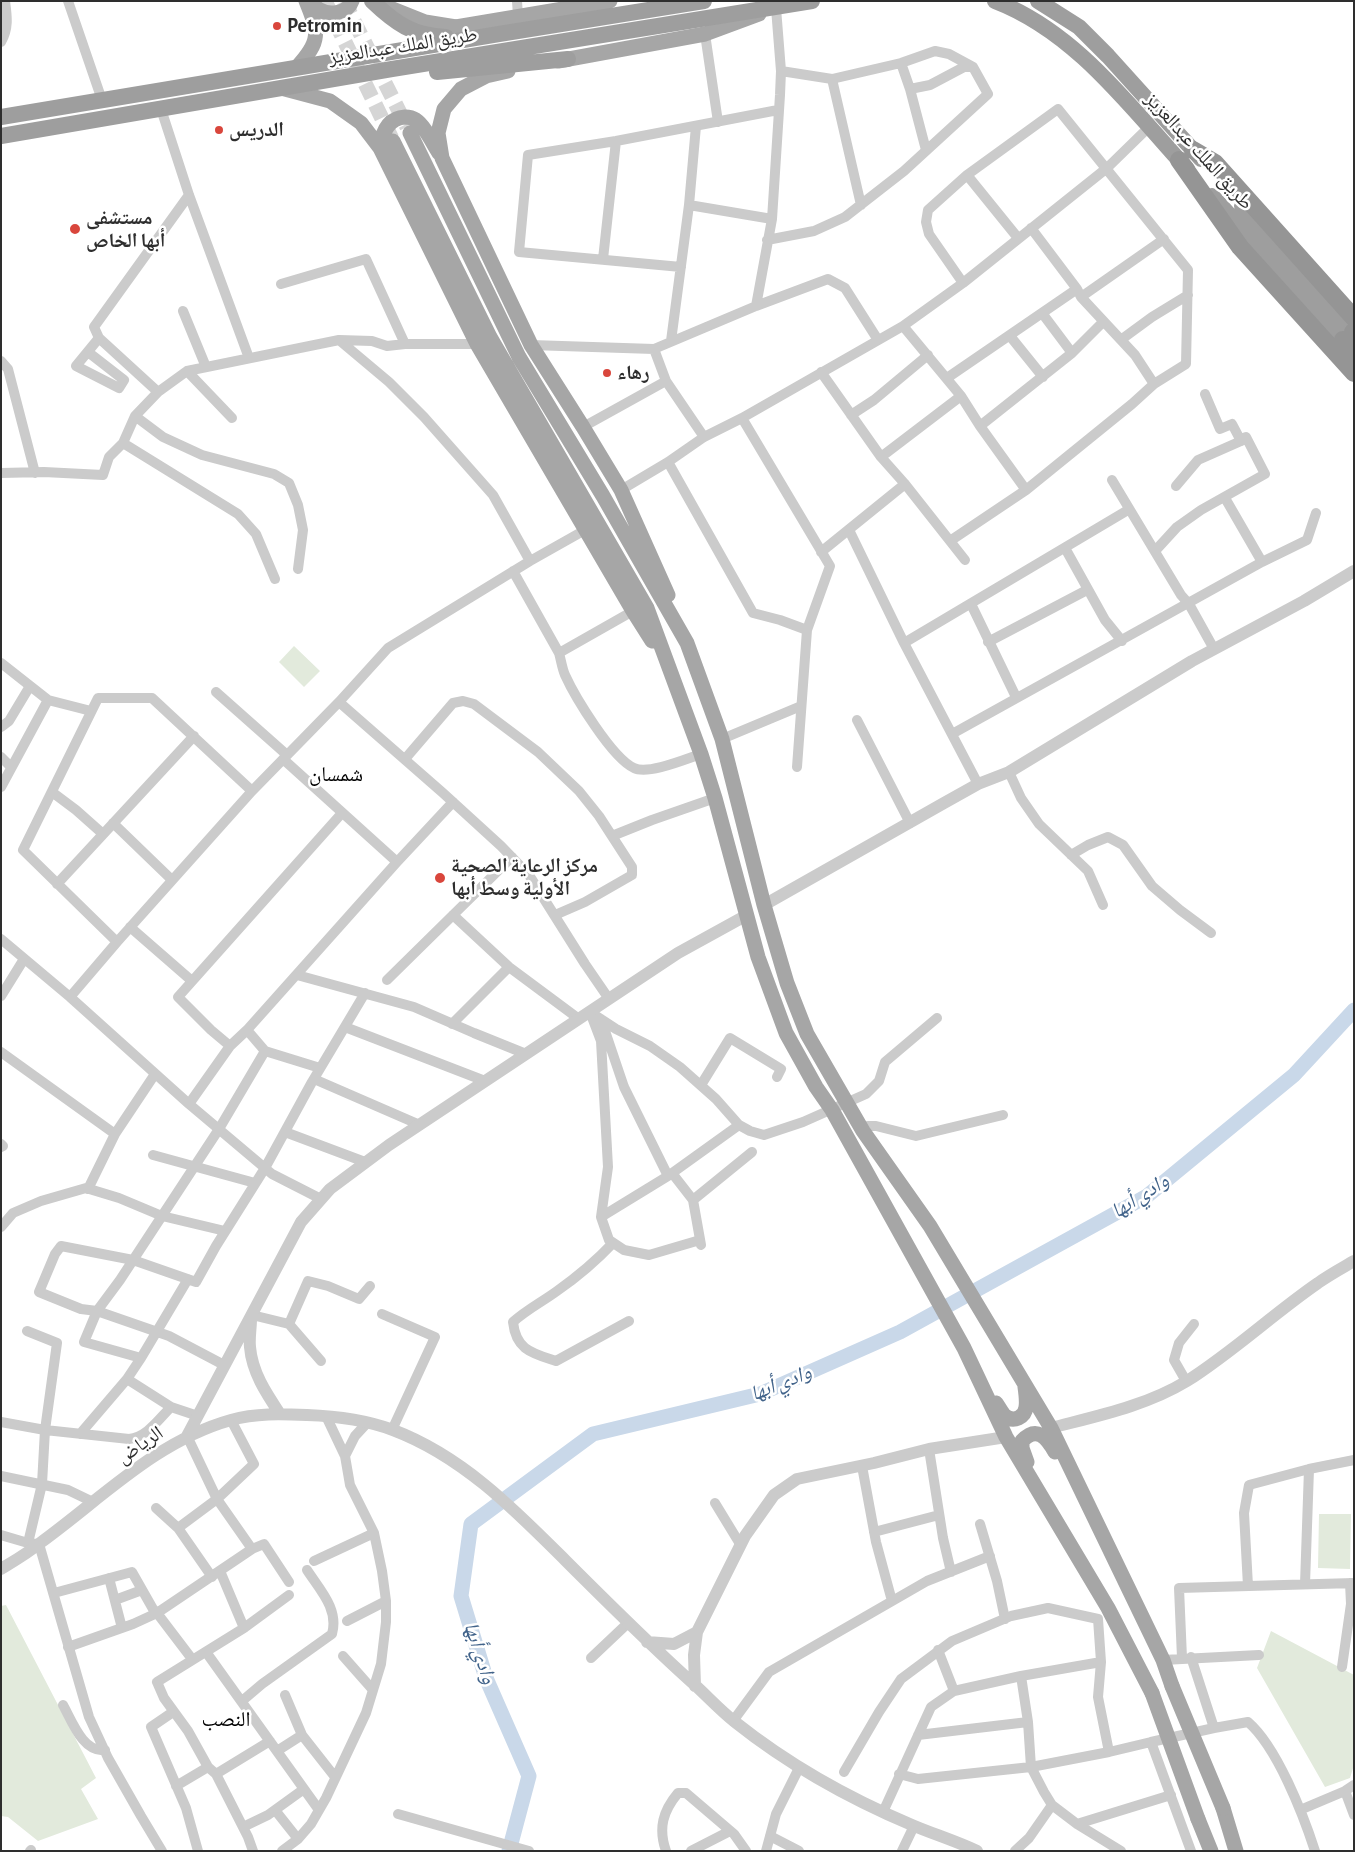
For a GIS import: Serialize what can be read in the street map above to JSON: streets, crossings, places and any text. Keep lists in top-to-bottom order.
{
  "streets": {
    "highway": ["طريق الملك عبدالعزيز"],
    "street": ["الرياض"]
  },
  "districts": ["شمسان", "النصب"],
  "water": ["وادي أبها"],
  "places": [
    "Petromin",
    "الدريس",
    "مستشفى أبها الخاص",
    "رهاء",
    "مركز الرعاية الصحية الأولية وسط أبها"
  ]
}
